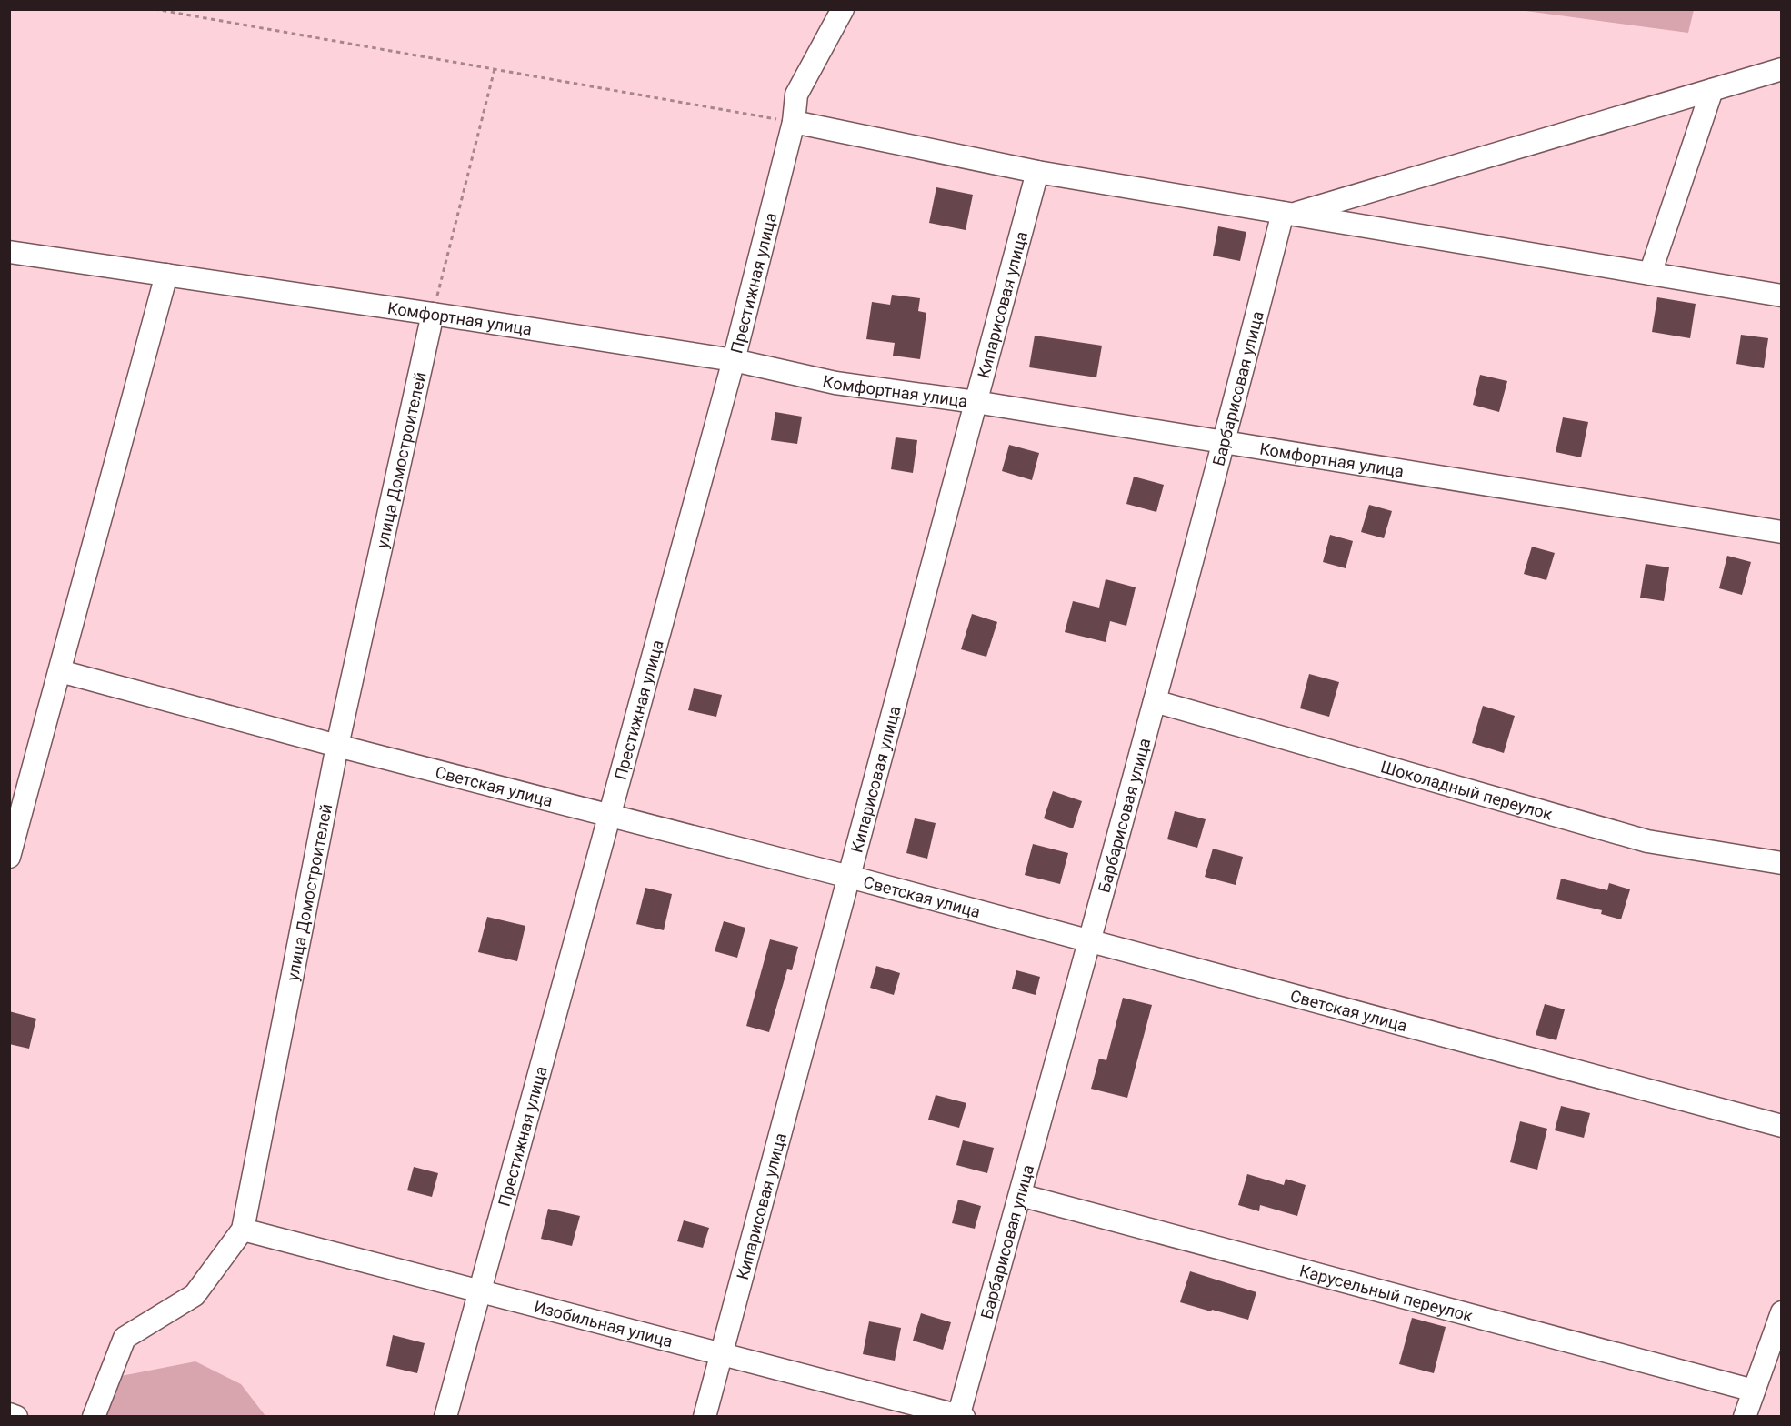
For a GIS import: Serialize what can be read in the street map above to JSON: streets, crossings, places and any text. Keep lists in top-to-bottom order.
{
  "streets": {
    "street": [
      "Престижная улица",
      "Кипарисовая улица",
      "Комфортная улица",
      "Барбарисовая улица",
      "улица Домостроителей",
      "Светская улица",
      "Шоколадный переулок",
      "Карусельный переулок",
      "Изобильная улица"
    ]
  },
  "crossings": [
    ["Престижная улица", "Комфортная улица"],
    ["Престижная улица", "Светская улица"],
    ["Престижная улица", "Изобильная улица"],
    ["Кипарисовая улица", "Комфортная улица"],
    ["Кипарисовая улица", "Светская улица"],
    ["Кипарисовая улица", "Изобильная улица"],
    ["Комфортная улица", "Барбарисовая улица"],
    ["Комфортная улица", "улица Домостроителей"],
    ["Барбарисовая улица", "Светская улица"],
    ["Барбарисовая улица", "Шоколадный переулок"],
    ["Барбарисовая улица", "Карусельный переулок"],
    ["Барбарисовая улица", "Изобильная улица"],
    ["улица Домостроителей", "Светская улица"],
    ["улица Домостроителей", "Изобильная улица"]
  ]
}
